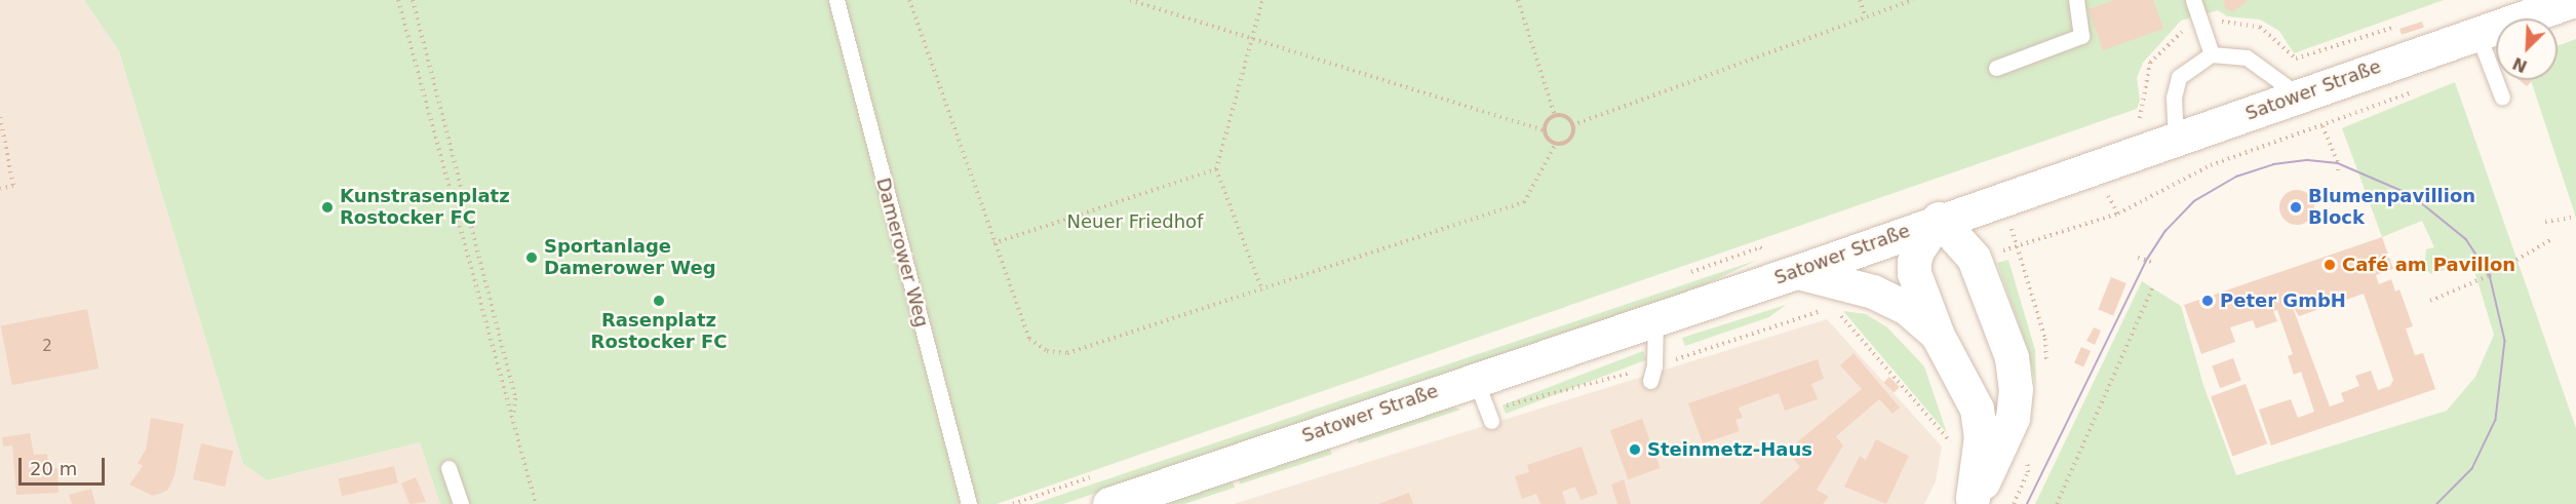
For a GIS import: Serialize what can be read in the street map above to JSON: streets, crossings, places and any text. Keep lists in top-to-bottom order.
{
  "streets": {
    "main road": ["Satower Straße"],
    "lane": ["Damerower Weg"]
  },
  "parks": ["Neuer Friedhof"],
  "places": [
    "Kunstrasenplatz Rostocker FC",
    "Blumenpavillion Block",
    "Sportanlage Damerower Weg",
    "Café am Pavillon",
    "Rasenplatz Rostocker FC",
    "Peter GmbH",
    "Steinmetz-Haus"
  ],
  "house_numbers": ["2"],
  "scale_bar": "20 m",
  "north": "bottom left"
}
